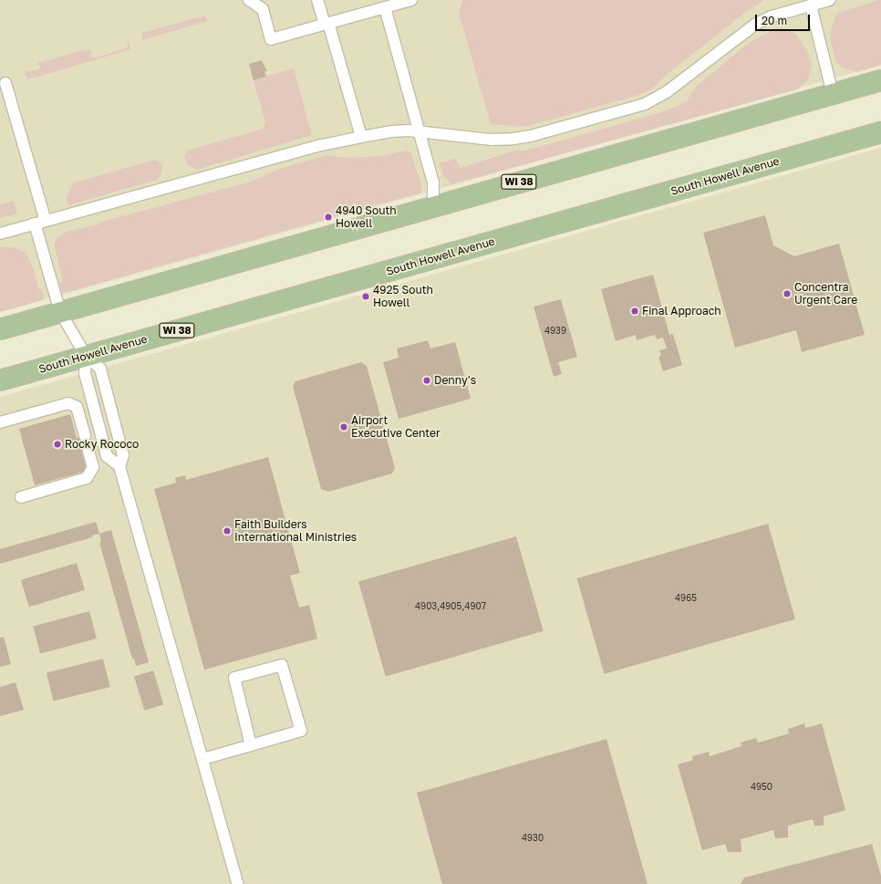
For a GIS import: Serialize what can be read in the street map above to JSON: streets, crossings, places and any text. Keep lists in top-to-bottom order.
{
  "streets": {
    "main road": ["South Howell Avenue", "WI 38"]
  },
  "places": [
    "4940 South Howell",
    "Concentra Urgent Care",
    "4925 South Howell",
    "Final Approach",
    "Denny's",
    "Airport Executive Center",
    "Rocky Rococo",
    "Faith Builders International Ministries"
  ],
  "house_numbers": [
    "4939",
    "4965",
    "4903,4905,4907",
    "4950",
    "4930"
  ],
  "scale_bar": "20 m"
}
